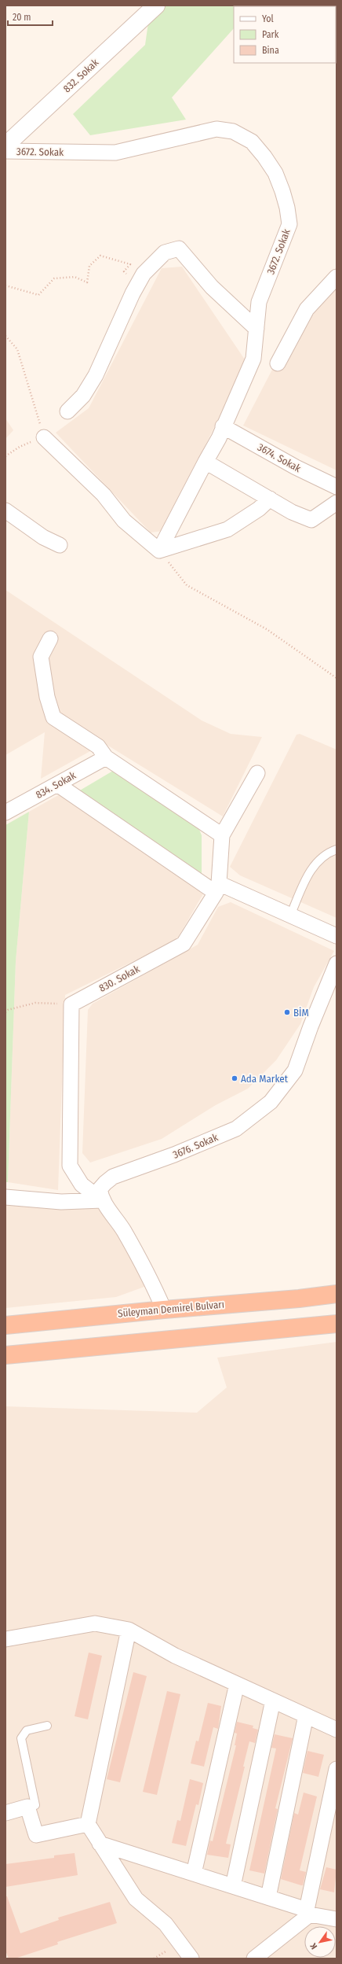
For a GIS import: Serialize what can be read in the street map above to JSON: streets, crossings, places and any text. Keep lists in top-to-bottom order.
{
  "streets": {
    "highway": ["Süleyman Demirel Bulvarı"],
    "street": [
      "832. Sokak",
      "3672. Sokak",
      "3674. Sokak",
      "834. Sokak",
      "830. Sokak",
      "3676. Sokak"
    ]
  },
  "crossings": [
    ["3672. Sokak", "3674. Sokak"]
  ],
  "places": ["BİM", "Ada Market"],
  "legend": ["Yol", "Park", "Bina"],
  "scale_bar": "20 m",
  "north": "bottom left"
}
